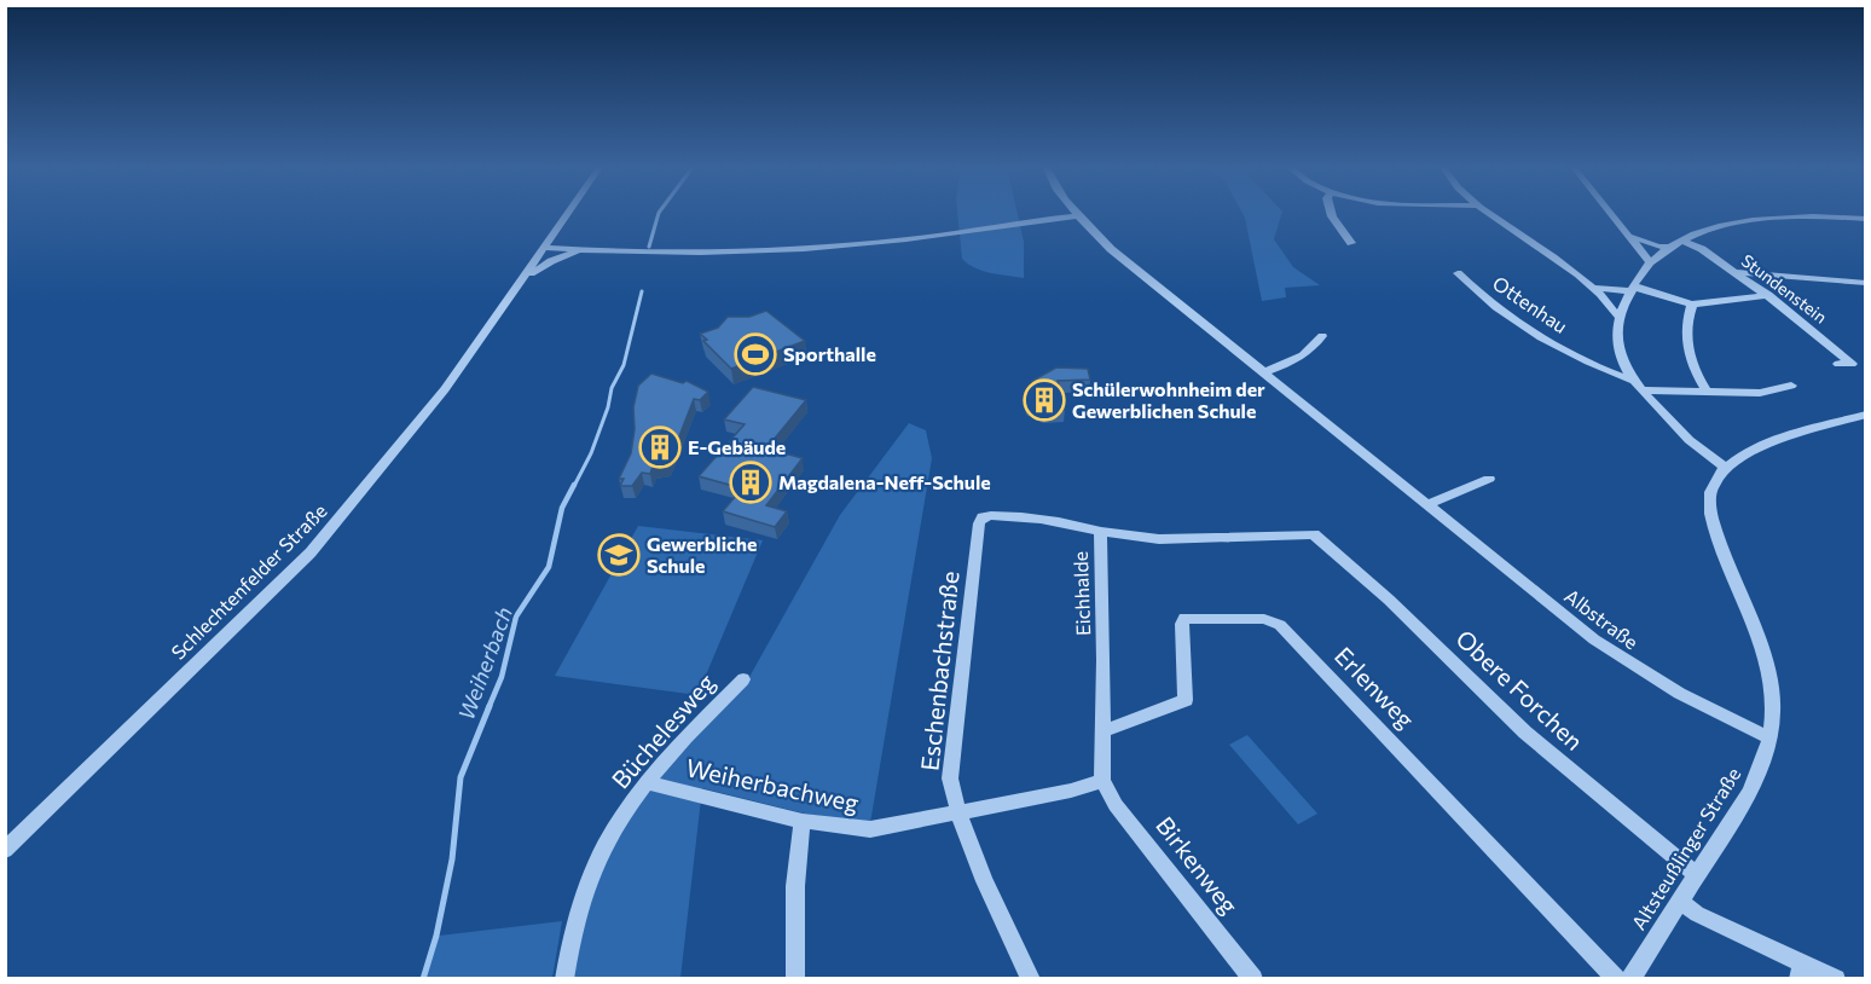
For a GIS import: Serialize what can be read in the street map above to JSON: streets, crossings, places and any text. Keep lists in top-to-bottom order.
{
  "streets": {
    "street": [
      "Stundenstein",
      "Ottenhau",
      "Schlechtenfelder Straße",
      "Eichhalde",
      "Albstraße",
      "Eschenbachstraße",
      "Erlenweg",
      "Obere Forchen",
      "Büchelesweg",
      "Weiherbachweg",
      "Altsteußlinger Straße",
      "Birkenweg"
    ]
  },
  "crossings": [
    ["Eichhalde", "Eschenbachstraße"],
    ["Eichhalde", "Erlenweg"],
    ["Eichhalde", "Obere Forchen"],
    ["Eichhalde", "Weiherbachweg"],
    ["Eichhalde", "Birkenweg"],
    ["Albstraße", "Altsteußlinger Straße"],
    ["Eschenbachstraße", "Weiherbachweg"],
    ["Obere Forchen", "Altsteußlinger Straße"],
    ["Büchelesweg", "Weiherbachweg"],
    ["Weiherbachweg", "Birkenweg"]
  ],
  "water": ["Weiherbach"],
  "places": {
    "sports": ["Sporthalle"],
    "building": ["Schülerwohnheim der Gewerblichen Schule", "E-Gebäude", "Magdalena-Neff-Schule"],
    "school or university": ["Gewerbliche Schule"]
  }
}
